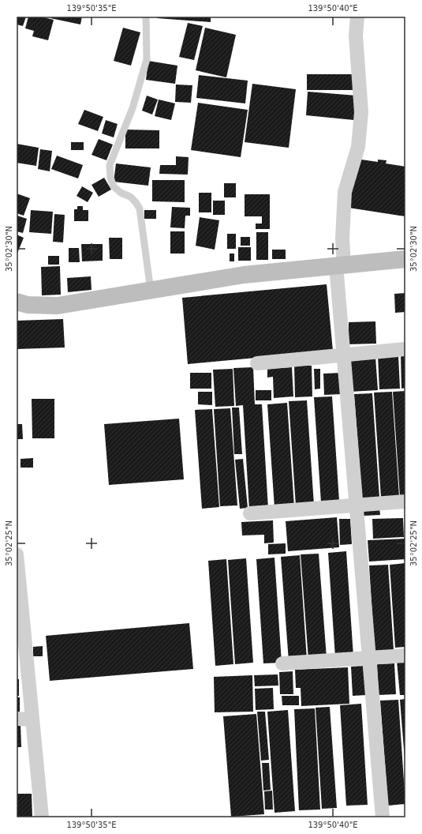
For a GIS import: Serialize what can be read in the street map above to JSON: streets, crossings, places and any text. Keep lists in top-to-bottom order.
{
  "coordinates": [
    "139°50'35\"E",
    "139°50'40\"E",
    "35°02'30\"N",
    "35°02'25\"N"
  ]
}
